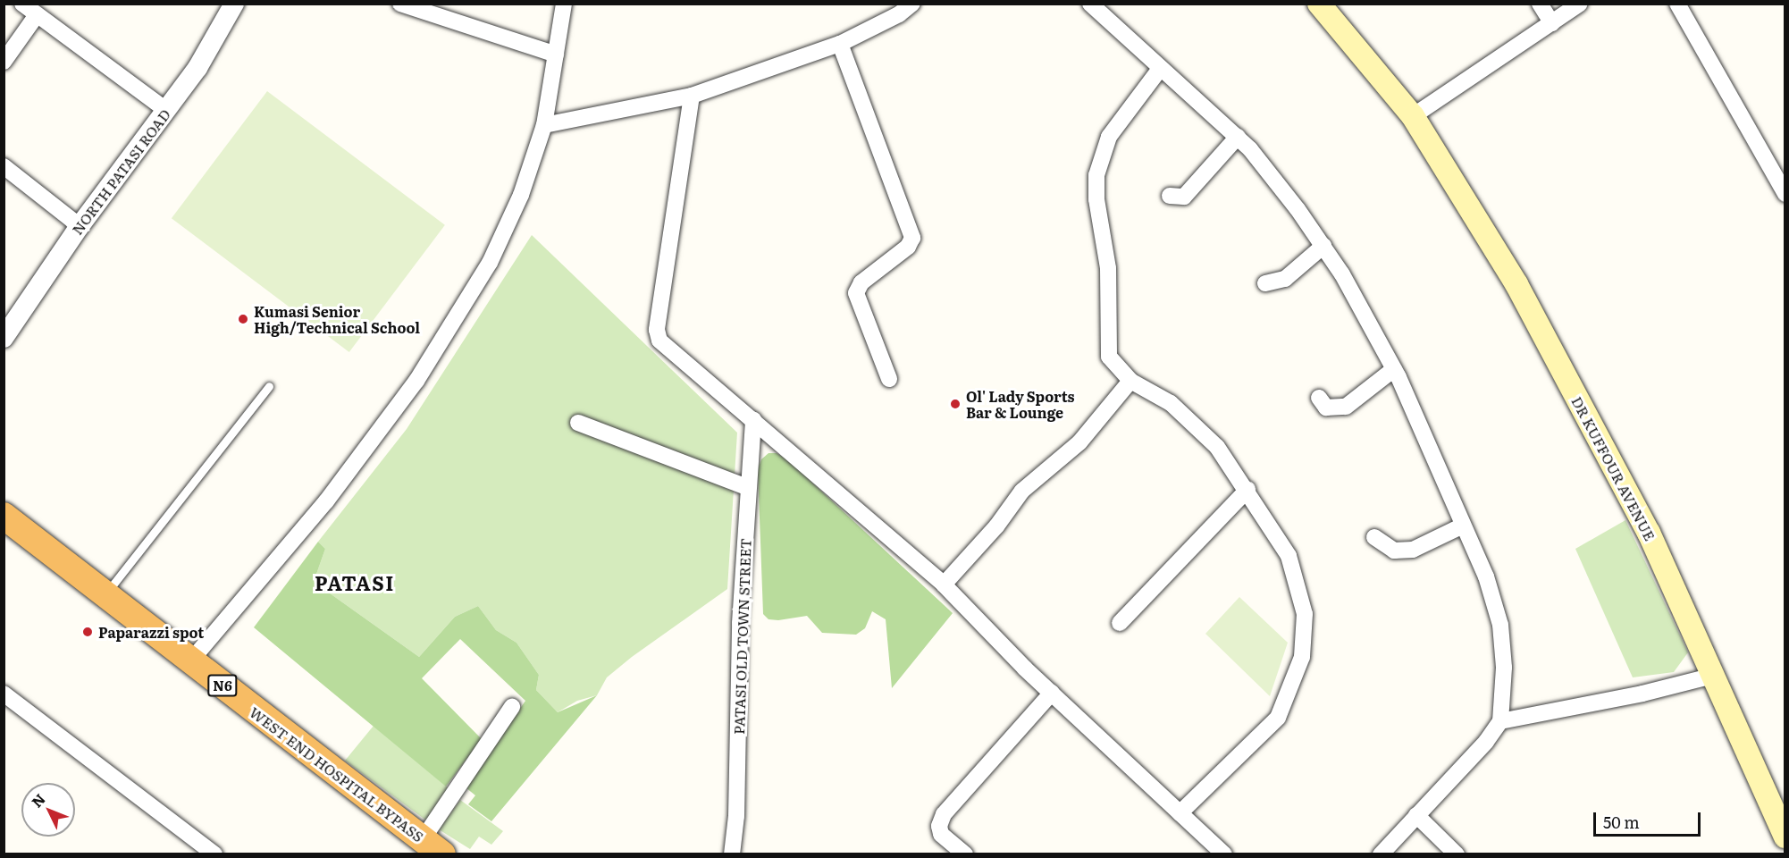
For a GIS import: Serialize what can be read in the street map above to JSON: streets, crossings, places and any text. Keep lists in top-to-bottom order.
{
  "streets": {
    "highway": ["N6", "WEST END HOSPITAL BYPASS"],
    "main road": ["DR KUFFOUR AVENUE"],
    "street": ["NORTH PATASI ROAD", "PATASI OLD TOWN STREET"]
  },
  "districts": ["PATASI"],
  "places": ["Kumasi Senior High/Technical School", "Ol' Lady Sports Bar & Lounge", "Paparazzi spot"],
  "scale_bar": "50 m",
  "north": "top left"
}
